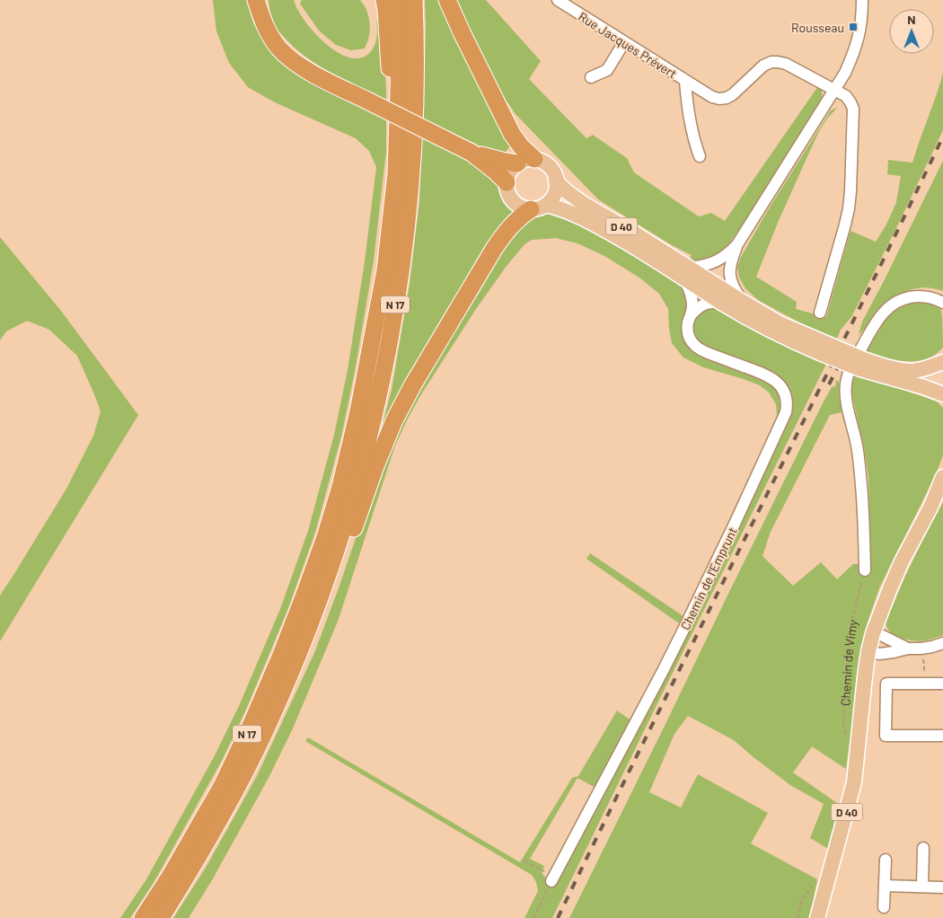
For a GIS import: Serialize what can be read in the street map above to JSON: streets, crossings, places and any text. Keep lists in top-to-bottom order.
{
  "streets": {
    "highway": ["N 17"],
    "main road": ["D 40", "Chemin de Vimy"],
    "street": ["Rue Jacques Prévert", "Chemin de l'Emprunt"]
  },
  "crossings": [
    ["D 40", "Chemin de l'Emprunt"],
    ["D 40", "Chemin de Vimy"]
  ],
  "places": {
    "transit": ["Rousseau"]
  },
  "north": "top"
}
